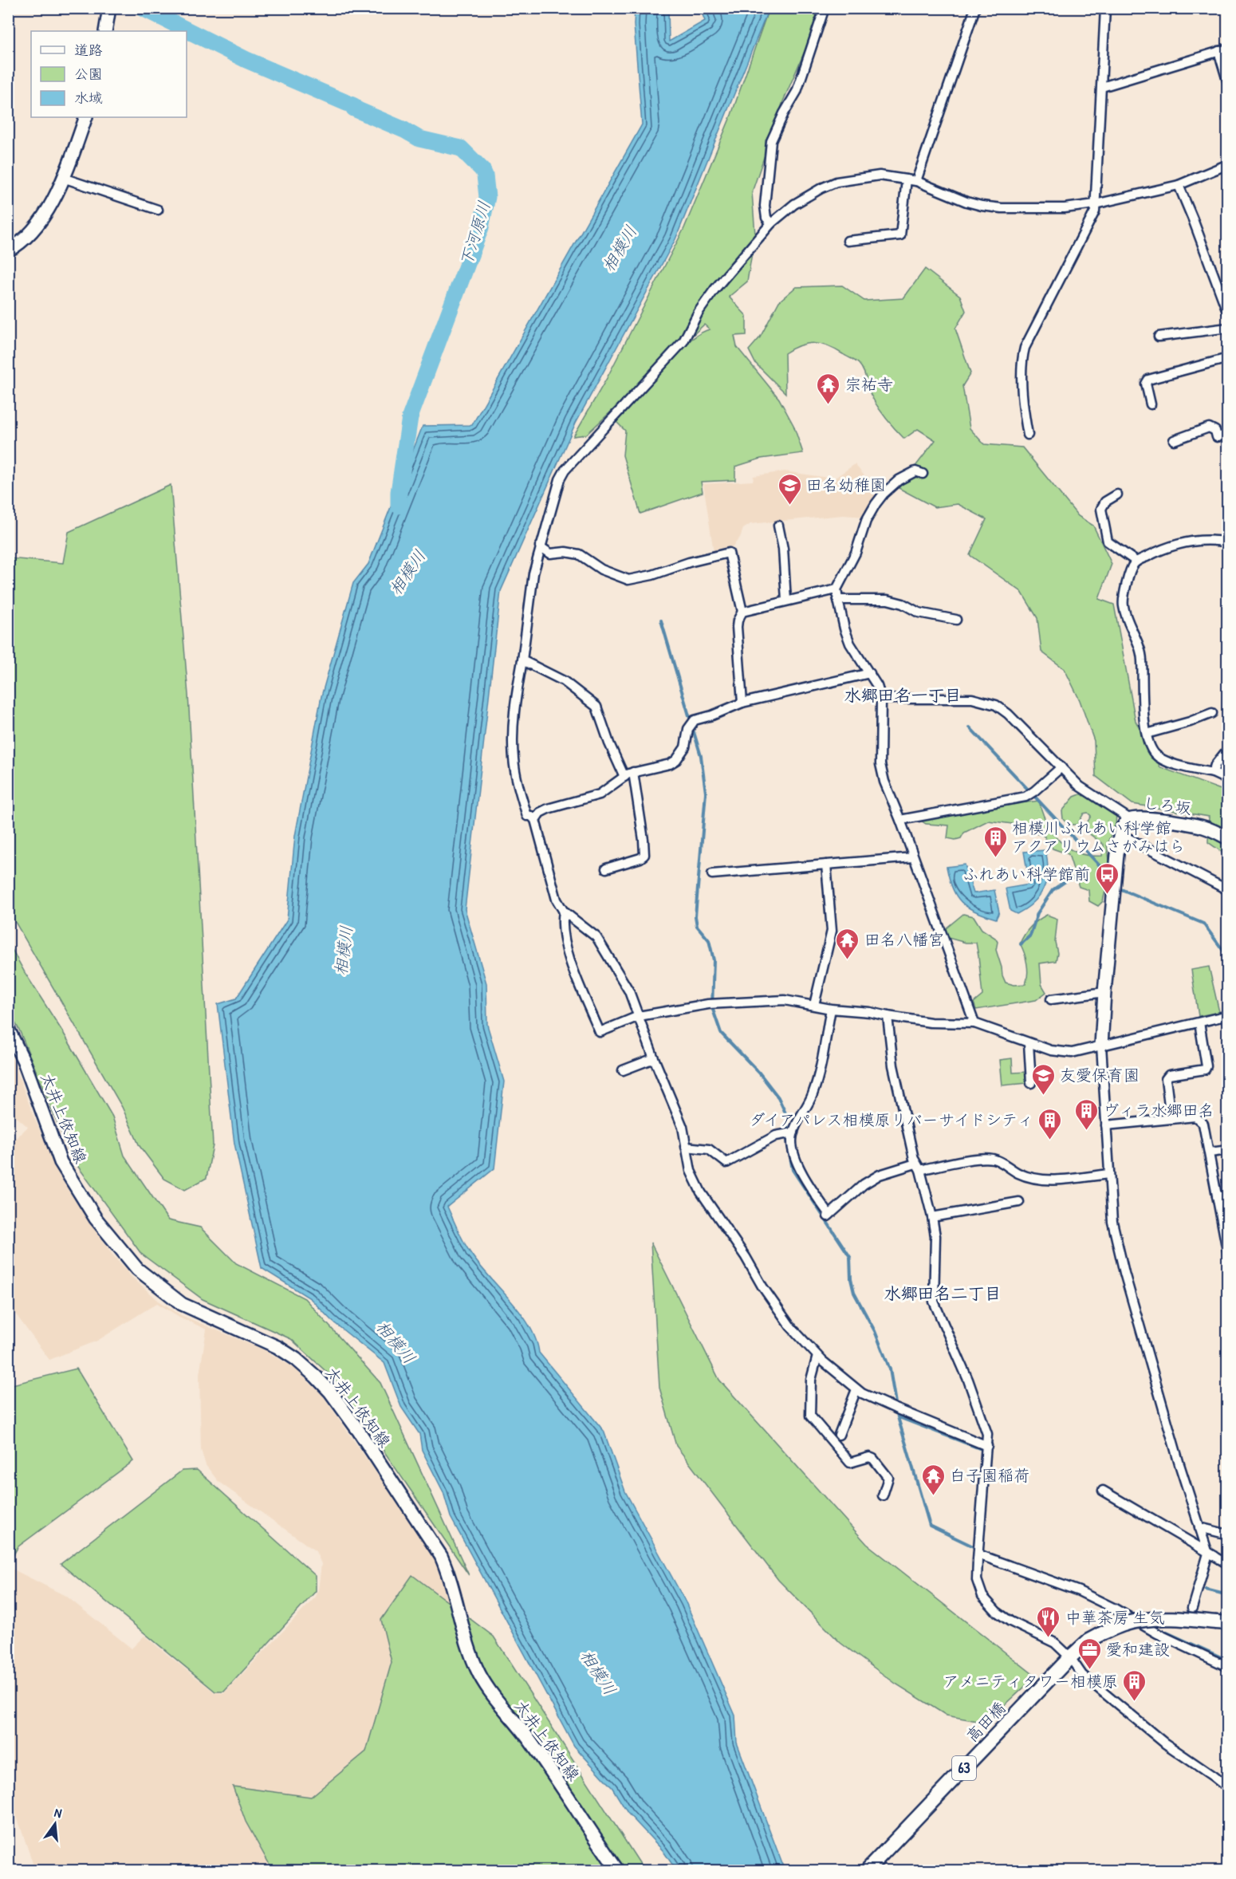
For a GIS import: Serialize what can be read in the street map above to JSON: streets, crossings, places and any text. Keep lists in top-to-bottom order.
{
  "streets": {
    "main road": [
      "しろ坂",
      "太井上依知線",
      "高田橋",
      "63"
    ]
  },
  "crossings": [
    ["高田橋", "63"]
  ],
  "districts": ["水郷田名一丁目", "水郷田名二丁目"],
  "water": ["下河原川", "相模川"],
  "places": {
    "temple": ["宗祐寺", "田名八幡宮", "白子園稲荷"],
    "school or university": ["田名幼稚園", "友愛保育園"],
    "building": [
      "相模川ふれあい科学館 アクアリウムさがみはら",
      "ヴィラ水郷田名",
      "ダイアパレス相模原リバーサイドシティ",
      "アメニティタワー相模原"
    ],
    "bus stop": ["ふれあい科学館前"],
    "restaurant": ["中華茶房 生気"],
    "office": ["愛和建設"]
  },
  "legend": ["道路", "公園", "水域"],
  "north": "top"
}
